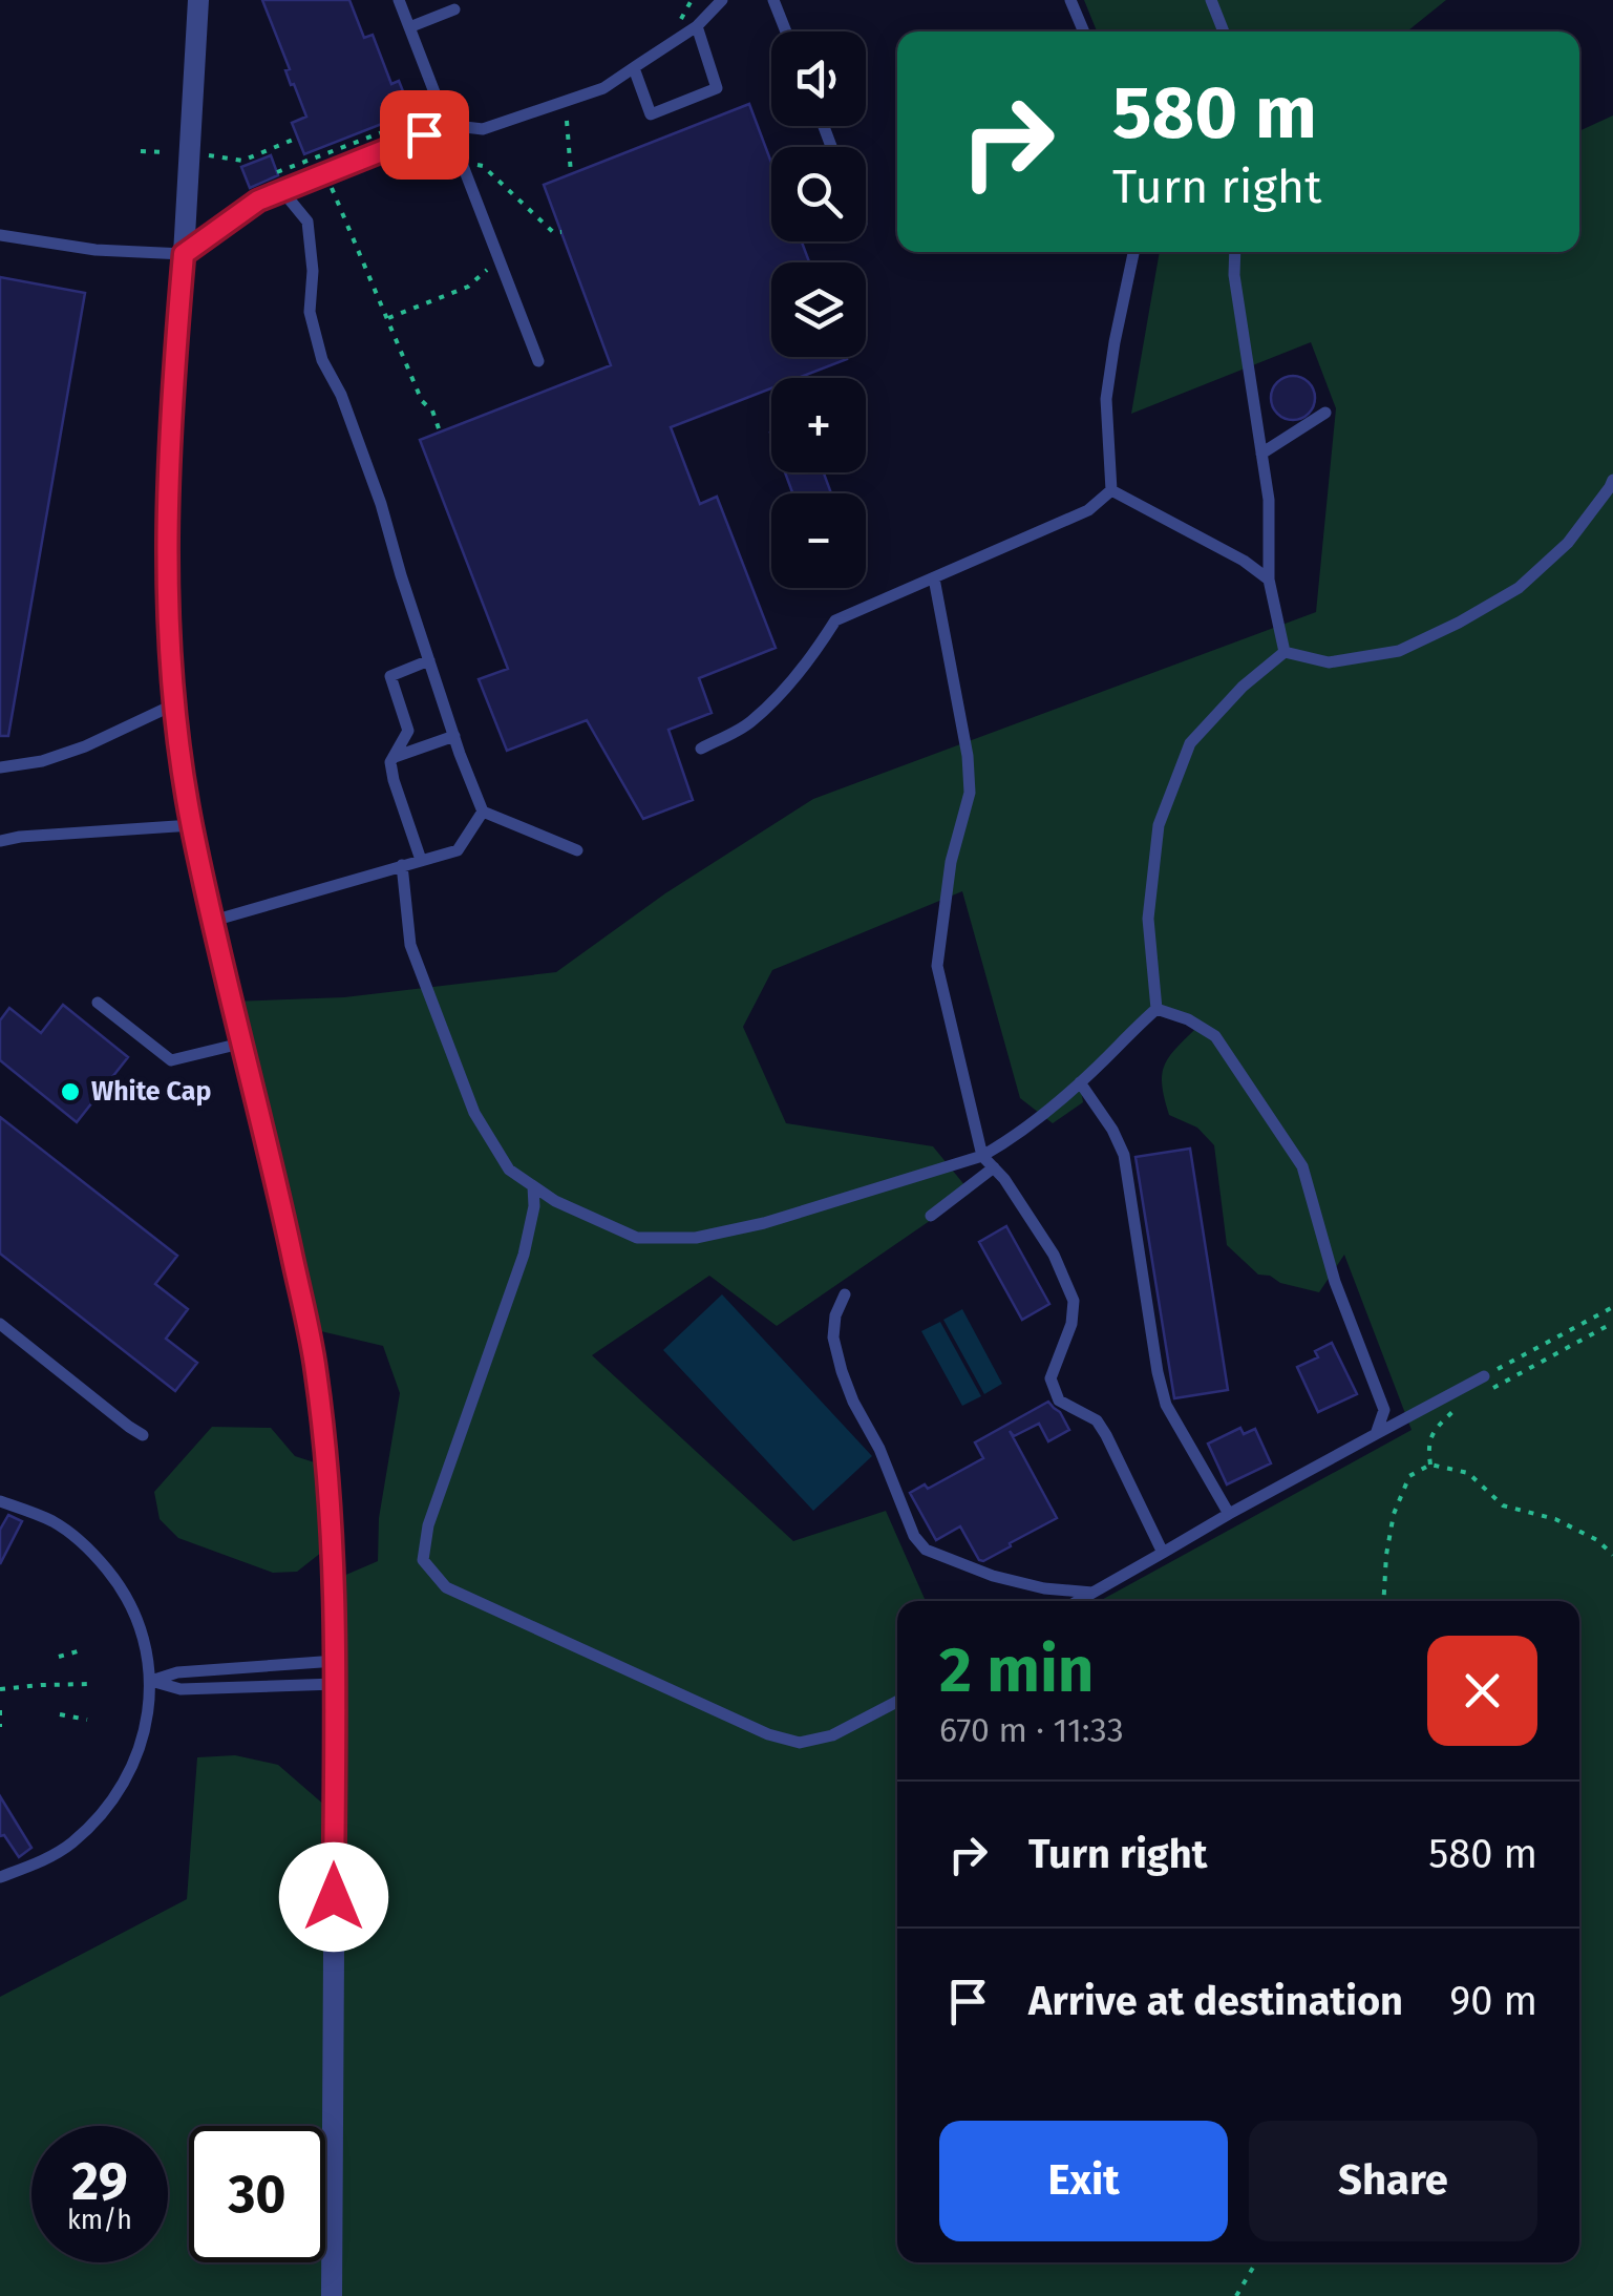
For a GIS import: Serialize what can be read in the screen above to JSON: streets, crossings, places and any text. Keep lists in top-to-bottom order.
{
  "places": ["White Cap"],
  "page": {
    "map_buttons": ["+", "−"],
    "turn": ["580 m", "Turn right"],
    "heading": ["2 min", "670 m · 11:33"],
    "list": [
      {
        "name": "Turn right",
        "value": "580 m"
      },
      {
        "name": "Arrive at destination",
        "value": "90 m"
      }
    ],
    "buttons": ["Exit", "Share"],
    "speed": "29 km/h",
    "limit": "30"
  }
}
